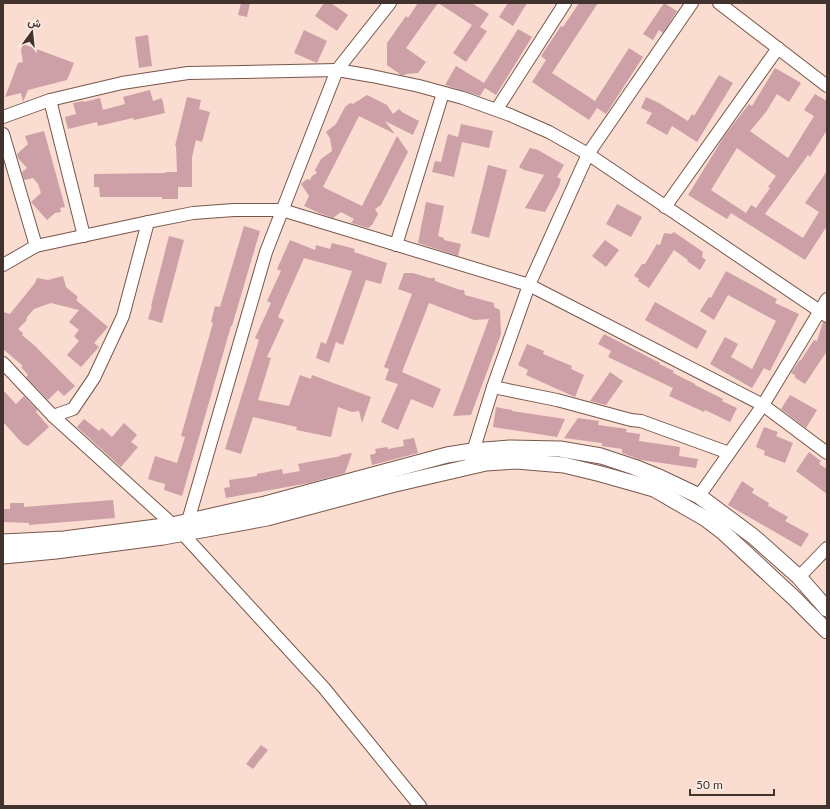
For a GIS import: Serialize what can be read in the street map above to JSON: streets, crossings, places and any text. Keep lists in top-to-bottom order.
{
  "scale_bar": "50 m",
  "north": "top"
}
